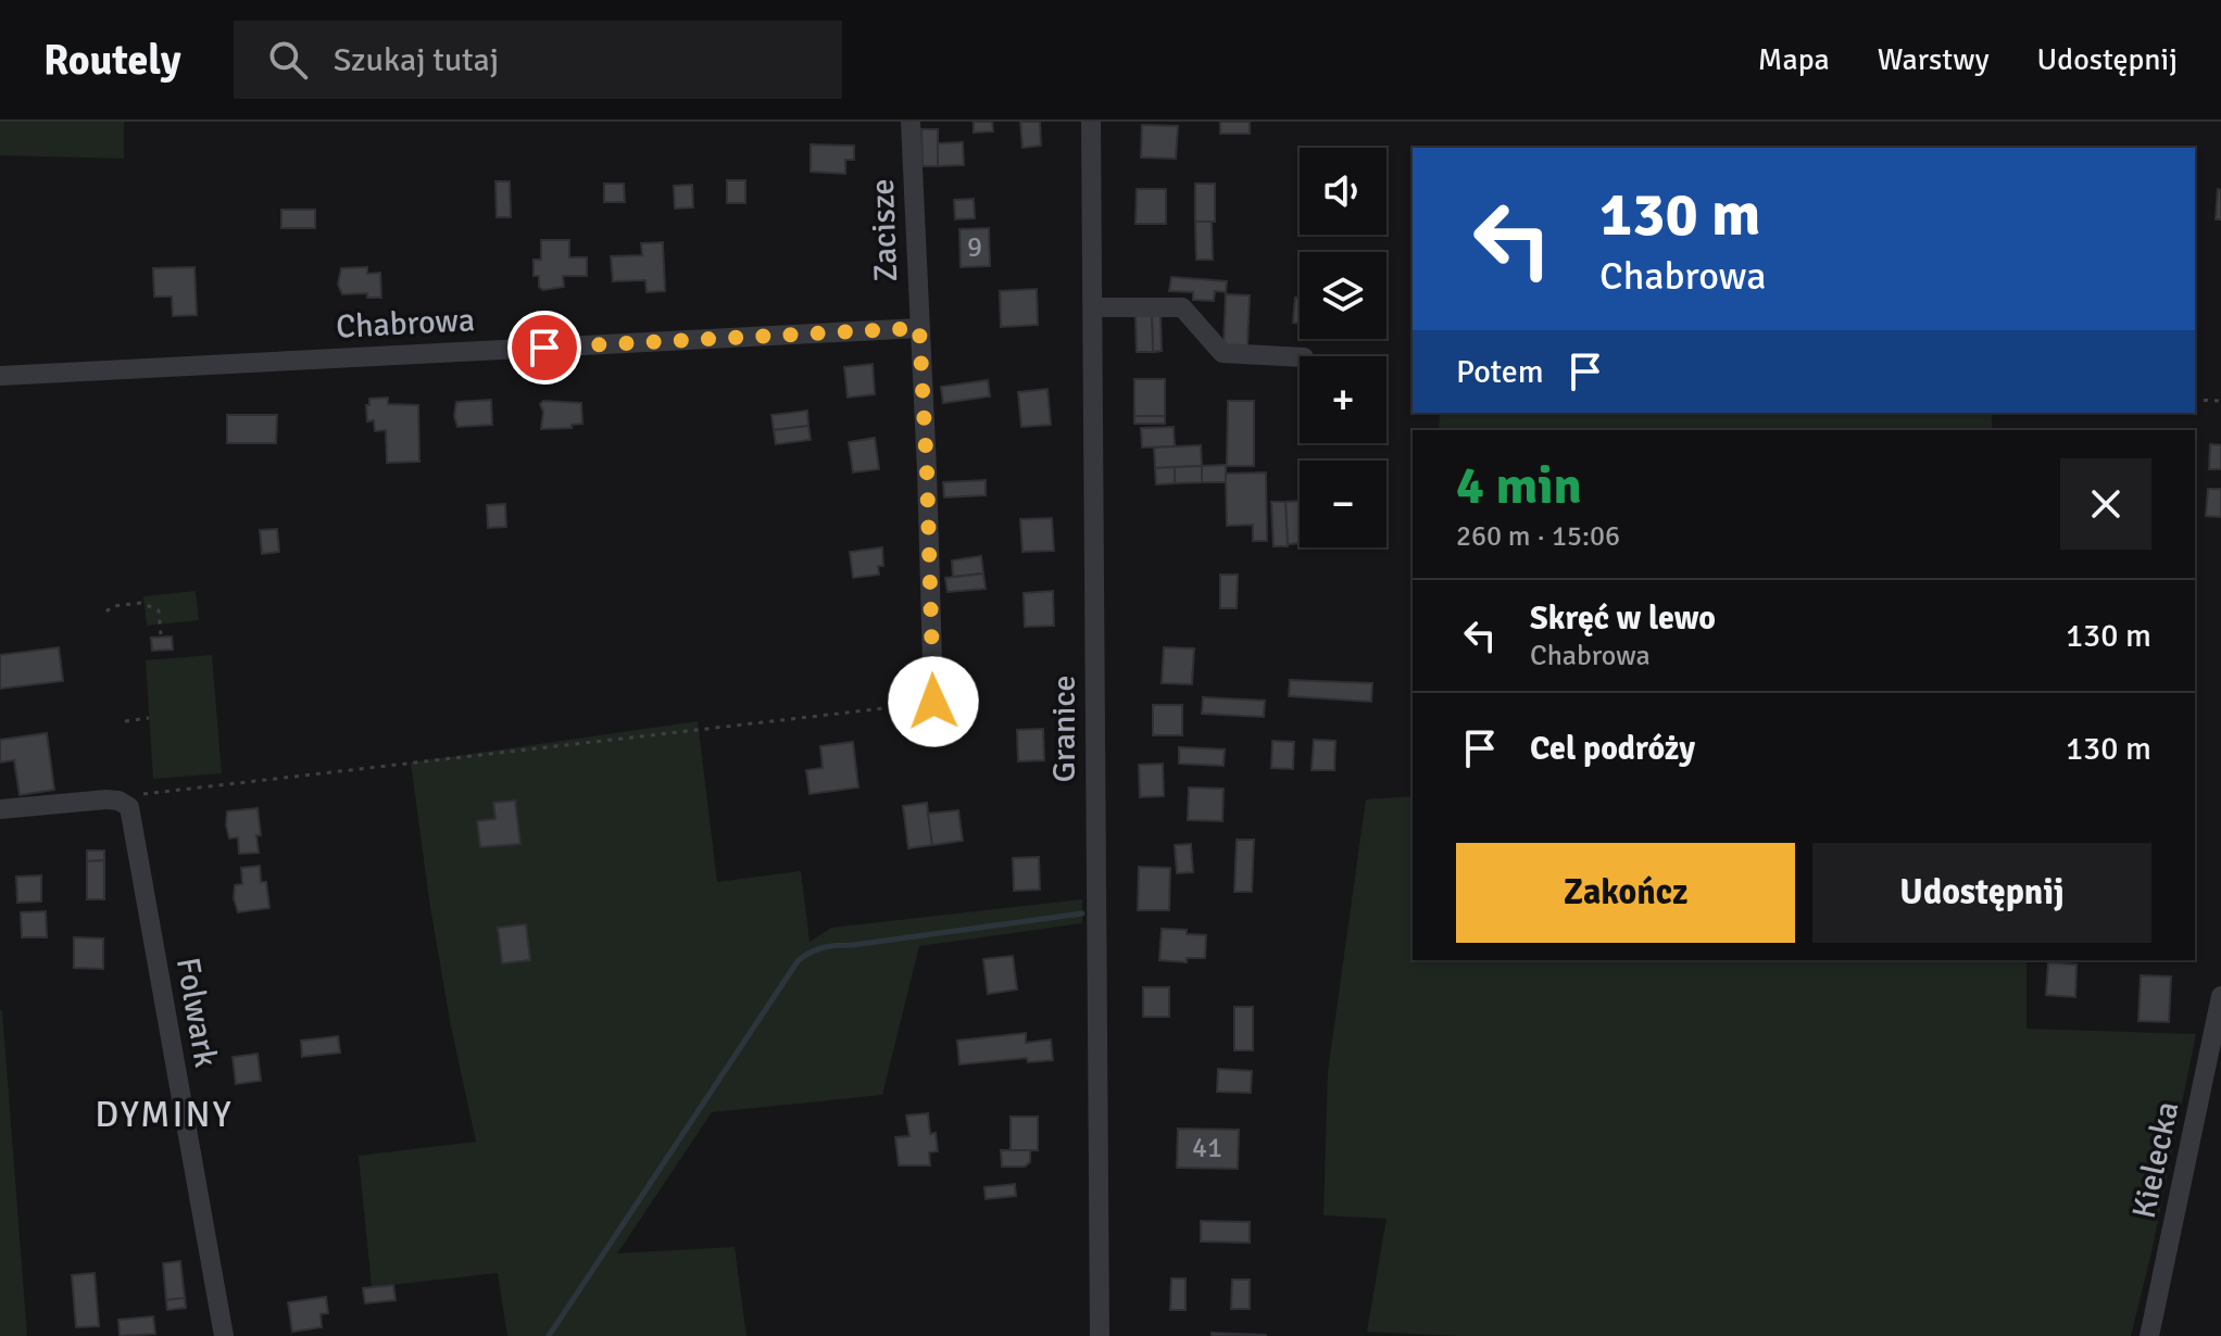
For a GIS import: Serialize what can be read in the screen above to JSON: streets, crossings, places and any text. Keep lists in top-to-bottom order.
{
  "streets": {
    "street": [
      "Zacisze",
      "Chabrowa",
      "Granice",
      "Folwark",
      "Kielecka"
    ]
  },
  "crossings": [
    ["Zacisze", "Chabrowa"]
  ],
  "districts": ["DYMINY"],
  "house_numbers": ["9", "41"],
  "page": {
    "header": "Routely",
    "search": "Szukaj tutaj",
    "nav": ["Mapa", "Warstwy", "Udostępnij"],
    "map_buttons": ["+", "−"],
    "turn": ["130 m", "Chabrowa"],
    "then": "Potem",
    "heading": ["4 min", "260 m · 15:06"],
    "list": [
      {
        "name": "Skręć w lewo",
        "note": "Chabrowa",
        "value": "130 m"
      },
      {
        "name": "Cel podróży",
        "value": "130 m"
      }
    ],
    "buttons": ["Zakończ", "Udostępnij"]
  }
}
